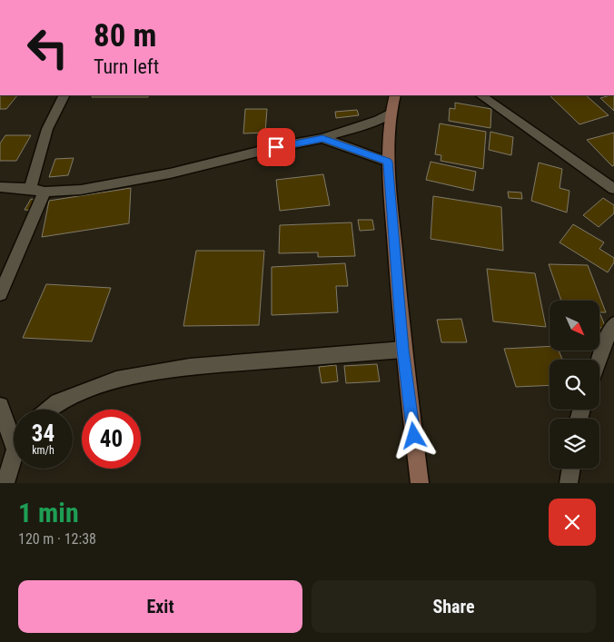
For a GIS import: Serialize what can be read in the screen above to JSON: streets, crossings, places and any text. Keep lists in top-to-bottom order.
{
  "north": "bottom right",
  "page": {
    "turn": ["80 m", "Turn left"],
    "speed": "34 km/h",
    "limit": "40",
    "heading": ["1 min", "120 m · 12:38"],
    "buttons": ["Exit", "Share"]
  }
}
